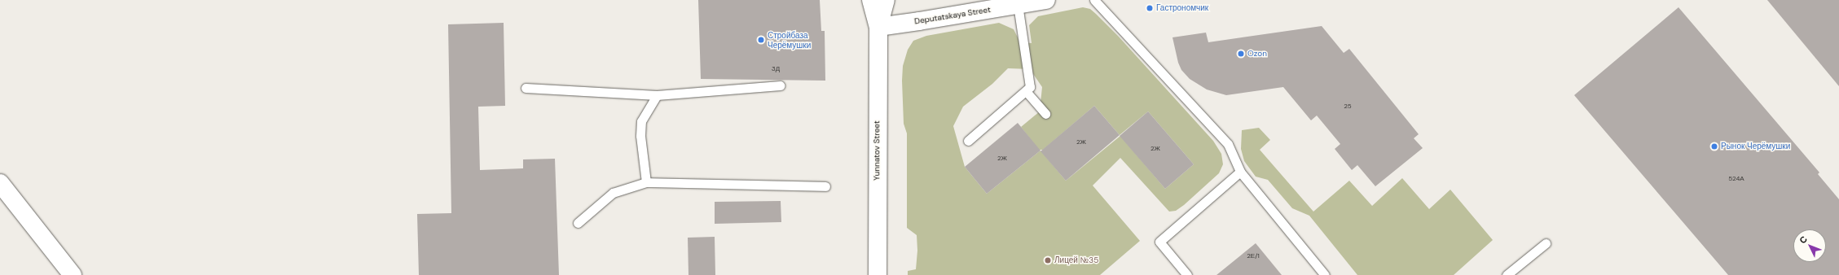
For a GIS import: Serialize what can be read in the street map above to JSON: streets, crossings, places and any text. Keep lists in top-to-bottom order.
{
  "streets": {
    "main road": ["Deputatskaya Street", "Yunnatov Street"]
  },
  "crossings": [
    ["Deputatskaya Street", "Yunnatov Street"]
  ],
  "places": [
    "Гастрономчик",
    "Стройбаза Черёмушки",
    "Ozon",
    "Рынок Черёмушки",
    "Лицей №35"
  ],
  "house_numbers": [
    "3Д",
    "25",
    "2Ж",
    "2Ж",
    "2Ж",
    "524А",
    "2Е/1"
  ],
  "north": "top left"
}
